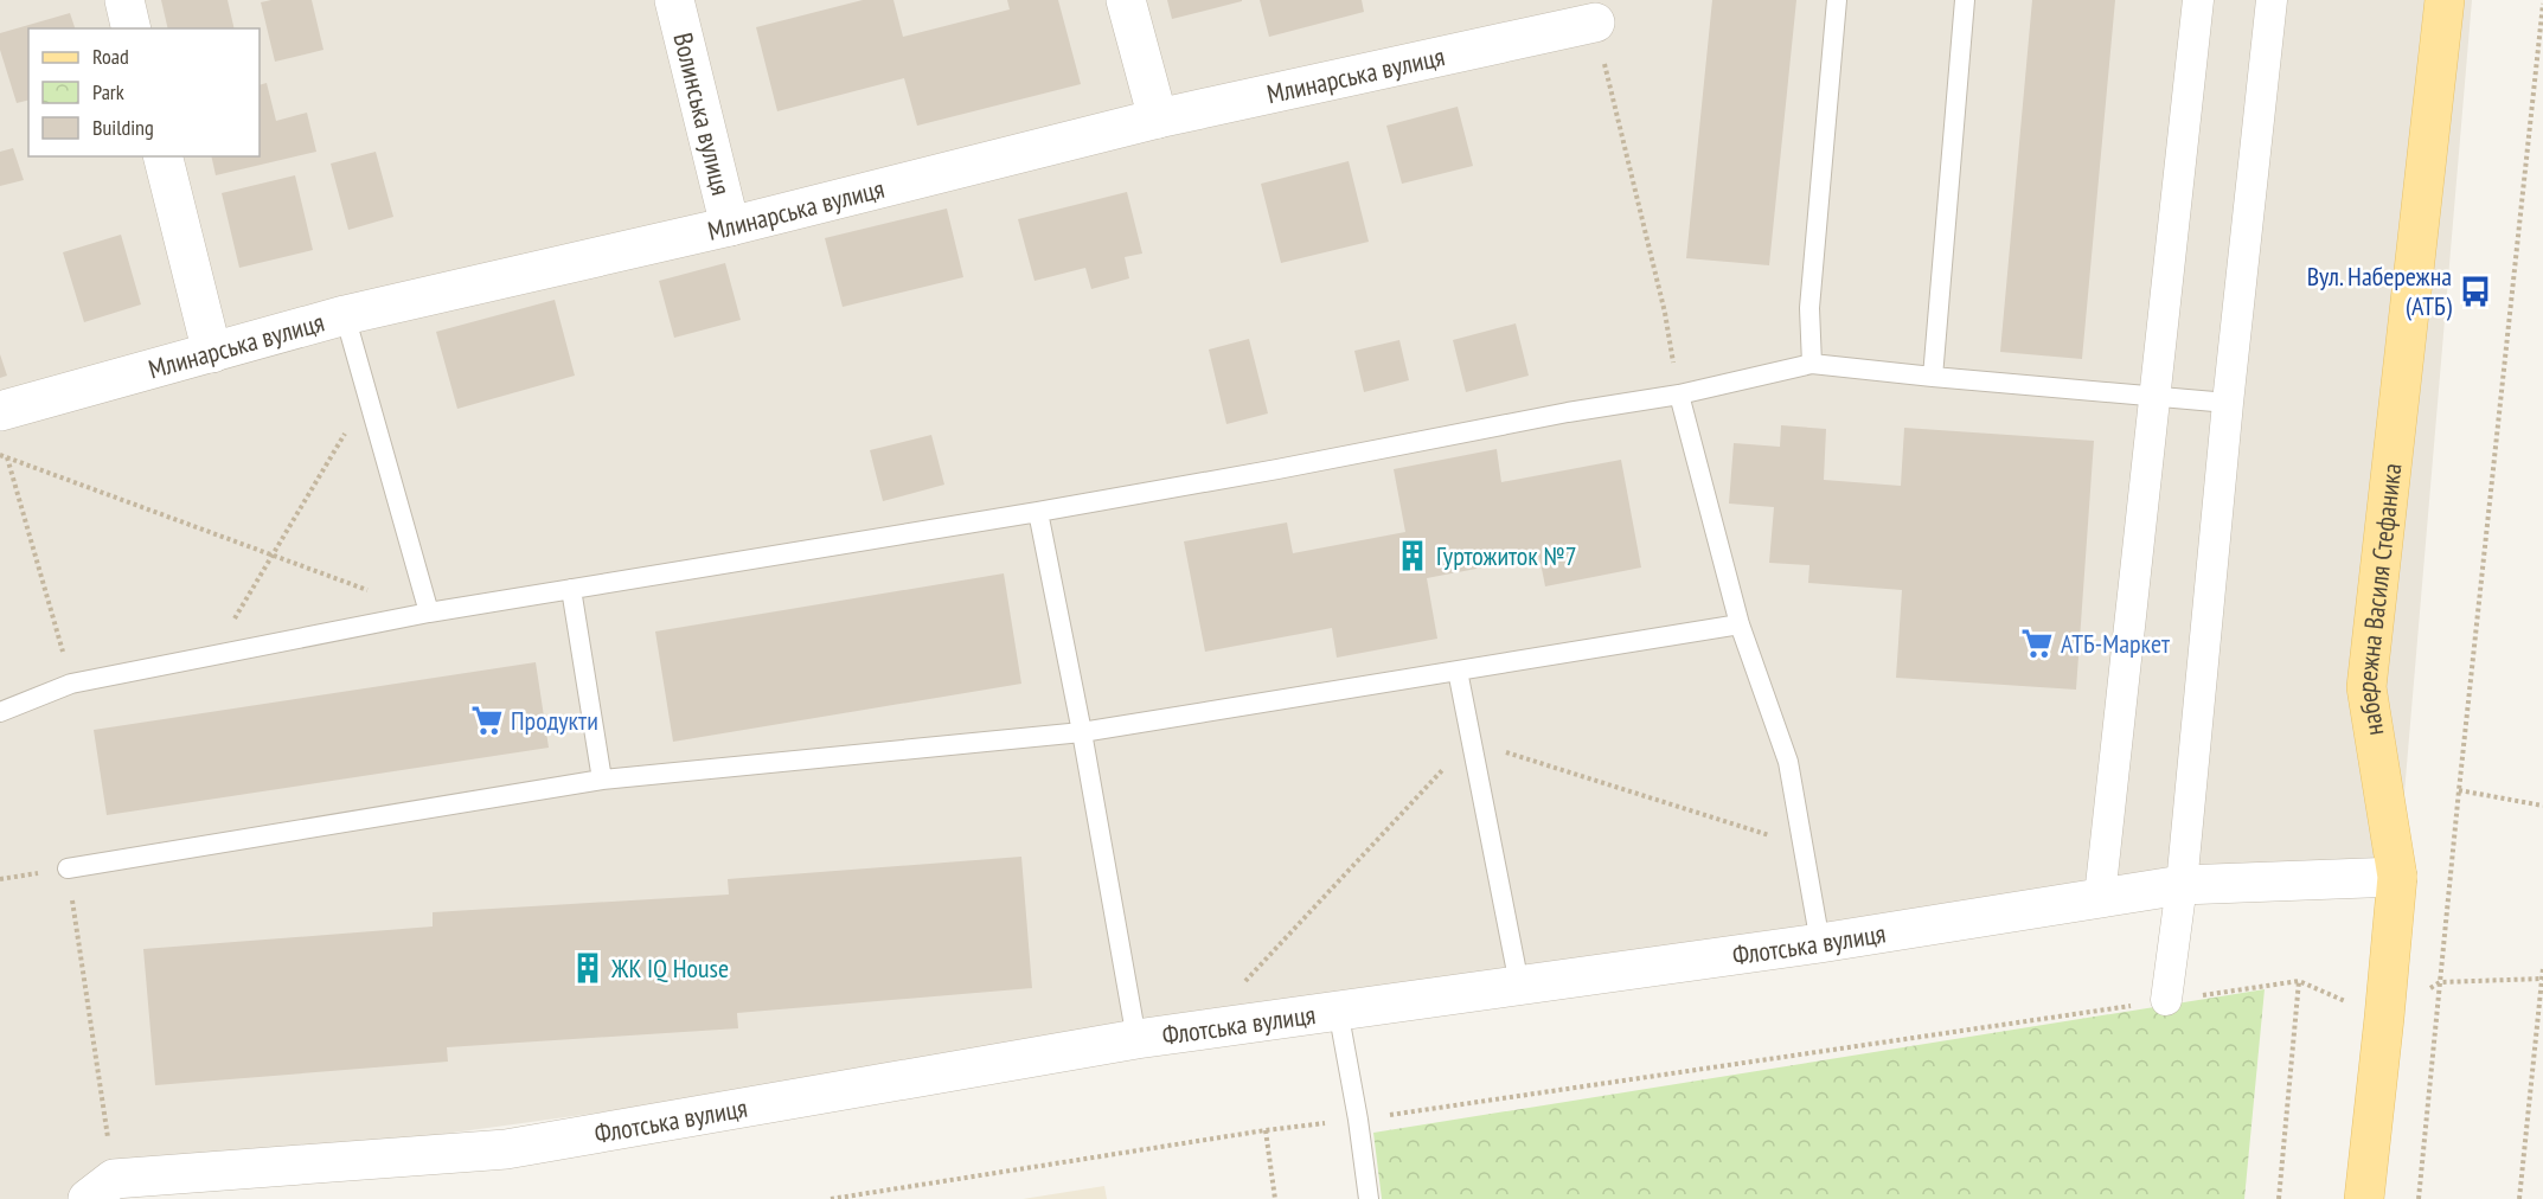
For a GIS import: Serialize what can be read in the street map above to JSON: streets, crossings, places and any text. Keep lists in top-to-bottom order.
{
  "streets": {
    "main road": ["набережна Василя Стефаника"],
    "street": ["Млинарська вулиця", "Волинська вулиця", "Флотська вулиця"]
  },
  "crossings": [
    ["Млинарська вулиця", "Волинська вулиця"],
    ["набережна Василя Стефаника", "Флотська вулиця"]
  ],
  "places": {
    "bus stop": ["Вул. Набережна (АТБ)"],
    "building": ["Гуртожиток №7", "ЖК IQ House"],
    "supermarket": ["АТБ-Маркет", "Продукти"]
  },
  "legend": ["Road", "Park", "Building"]
}
